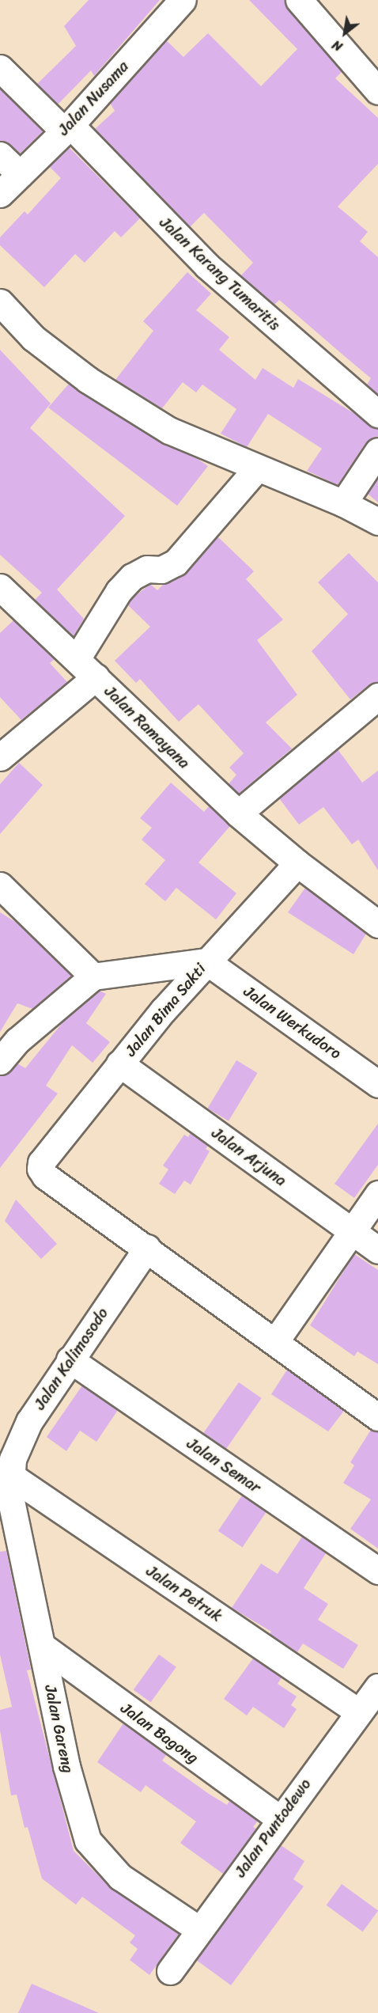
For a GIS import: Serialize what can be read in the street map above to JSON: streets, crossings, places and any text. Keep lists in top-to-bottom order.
{
  "streets": {
    "street": [
      "Jalan Nusama",
      "Jalan Karang Tumaritis",
      "Jalan Ramayana",
      "Jalan Bima Sakti",
      "Jalan Werkudoro",
      "Jalan Arjuna",
      "Jalan Kalimosodo",
      "Jalan Semar",
      "Jalan Petruk",
      "Jalan Gareng",
      "Jalan Bagong",
      "Jalan Puntodewo"
    ]
  },
  "crossings": [
    ["Jalan Nusama", "Jalan Karang Tumaritis"],
    ["Jalan Ramayana", "Jalan Bima Sakti"],
    ["Jalan Bima Sakti", "Jalan Werkudoro"],
    ["Jalan Bima Sakti", "Jalan Arjuna"],
    ["Jalan Bima Sakti", "Jalan Kalimosodo"],
    ["Jalan Kalimosodo", "Jalan Semar"],
    ["Jalan Kalimosodo", "Jalan Petruk"],
    ["Jalan Kalimosodo", "Jalan Gareng"],
    ["Jalan Petruk", "Jalan Gareng"],
    ["Jalan Petruk", "Jalan Puntodewo"],
    ["Jalan Gareng", "Jalan Bagong"],
    ["Jalan Gareng", "Jalan Puntodewo"],
    ["Jalan Bagong", "Jalan Puntodewo"]
  ],
  "north": "bottom left"
}
